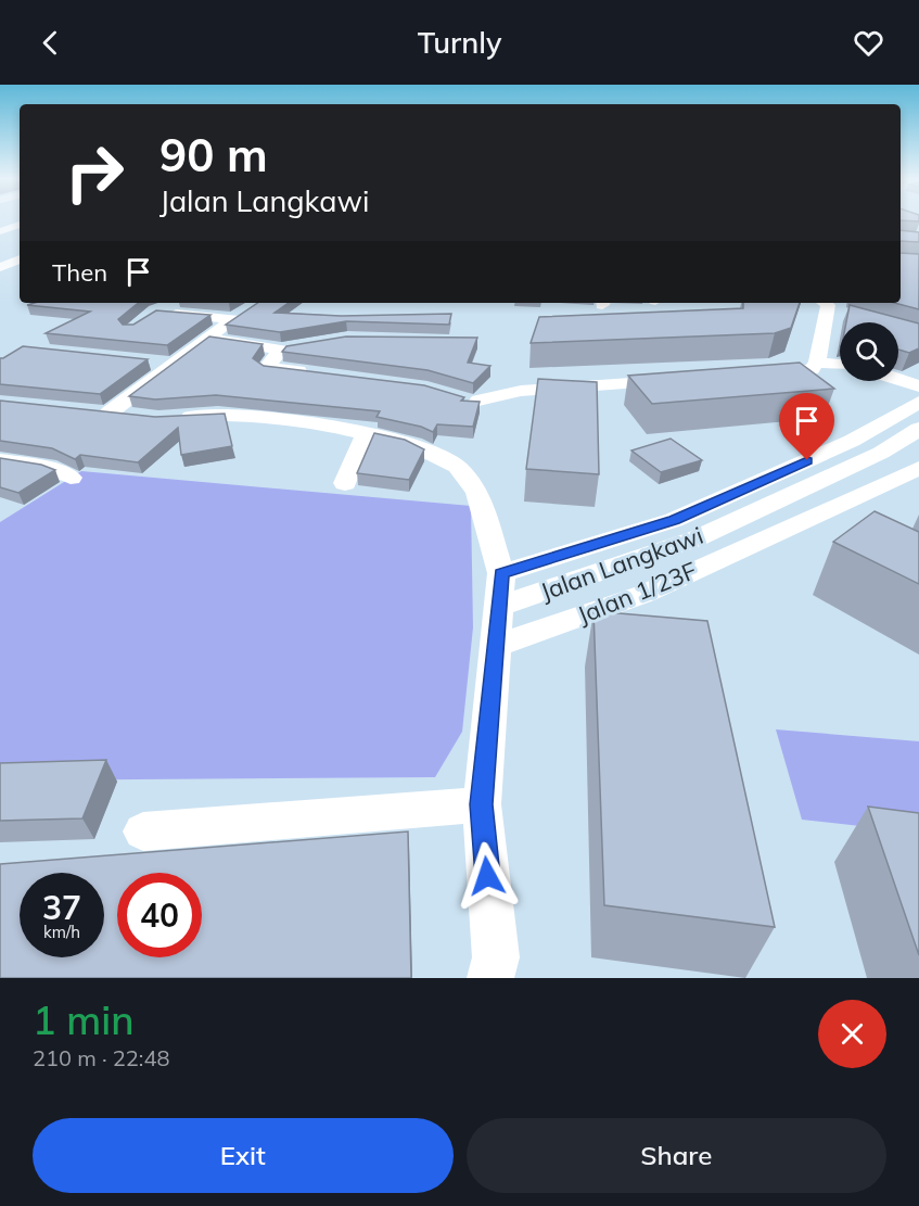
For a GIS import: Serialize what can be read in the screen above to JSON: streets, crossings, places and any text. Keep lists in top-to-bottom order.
{
  "streets": {
    "street": ["Jalan Langkawi", "Jalan 1/23F"]
  },
  "page": {
    "header": "Turnly",
    "turn": ["90 m", "Jalan Langkawi"],
    "then": "Then",
    "speed": "37 km/h",
    "limit": "40",
    "heading": ["1 min", "210 m · 22:48"],
    "buttons": ["Exit", "Share"]
  }
}
